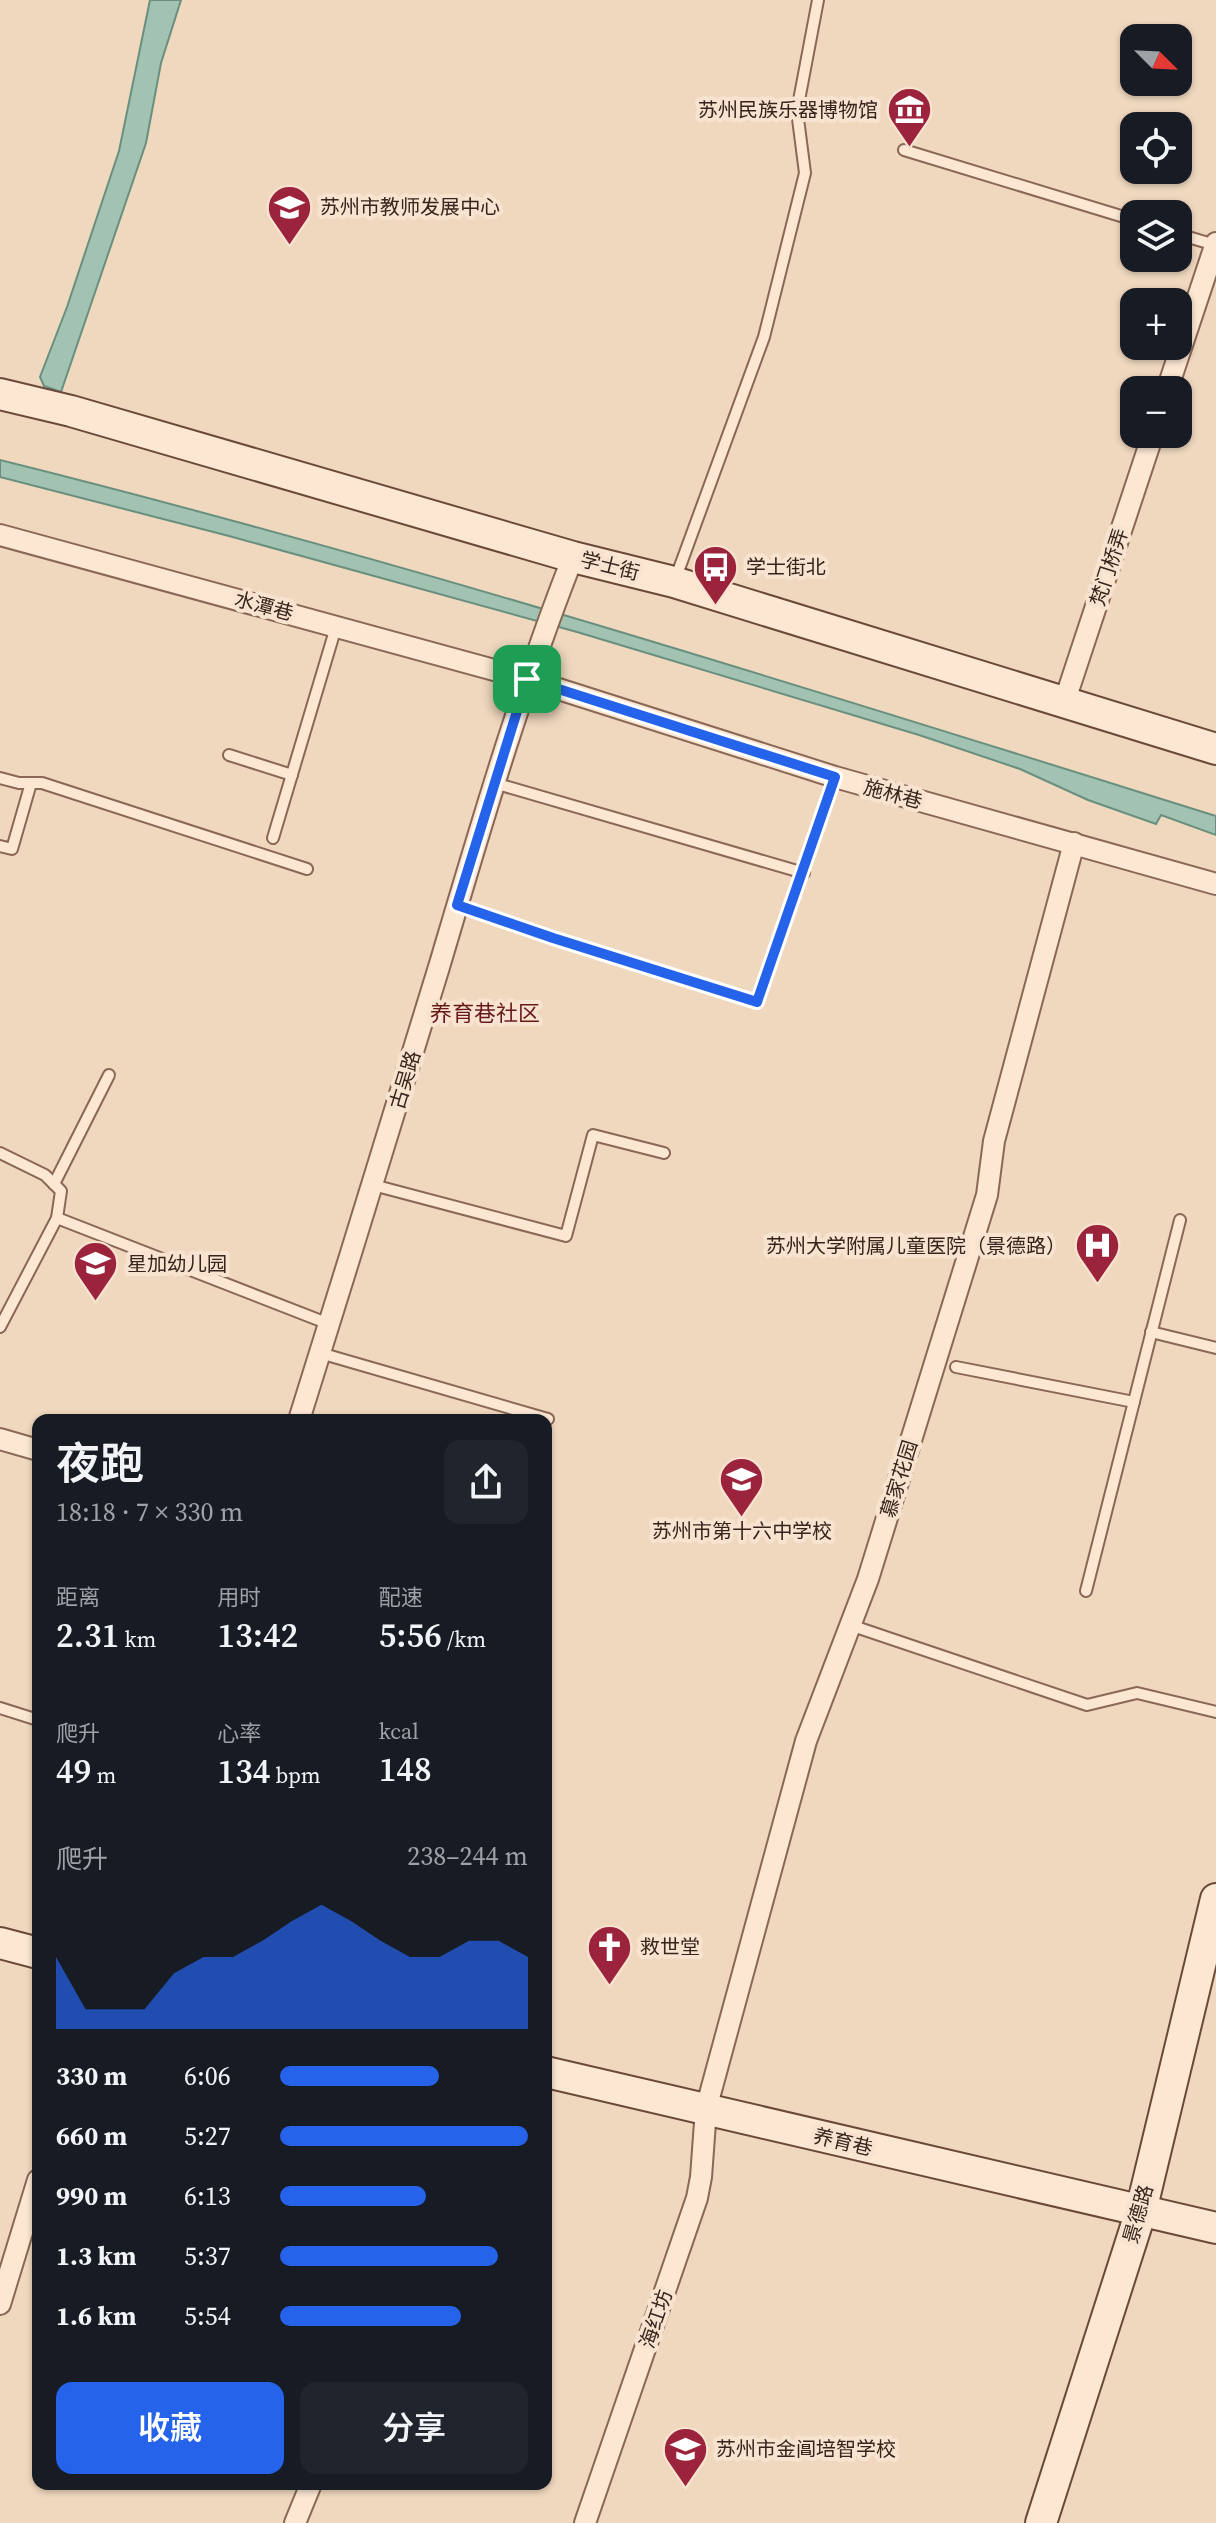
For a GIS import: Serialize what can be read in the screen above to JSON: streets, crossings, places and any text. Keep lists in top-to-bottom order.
{
  "streets": {
    "main road": ["学士街", "养育巷", "景德路"],
    "street": [
      "梵门桥弄",
      "水潭巷",
      "施林巷",
      "古吴路",
      "慕家花园",
      "海红坊"
    ]
  },
  "crossings": [
    ["学士街", "梵门桥弄"],
    ["学士街", "古吴路"],
    ["水潭巷", "施林巷"],
    ["水潭巷", "古吴路"],
    ["施林巷", "古吴路"],
    ["施林巷", "慕家花园"],
    ["慕家花园", "养育巷"],
    ["慕家花园", "海红坊"],
    ["养育巷", "景德路"],
    ["养育巷", "海红坊"]
  ],
  "districts": ["养育巷社区"],
  "places": {
    "museum": ["苏州民族乐器博物馆"],
    "school or university": [
      "苏州市教师发展中心",
      "星加幼儿园",
      "苏州市第十六中学校",
      "苏州市金阊培智学校"
    ],
    "bus stop": ["学士街北"],
    "hospital": ["苏州大学附属儿童医院（景德路）"],
    "church": ["救世堂"]
  },
  "north": "bottom right",
  "page": {
    "map_buttons": ["+", "−"],
    "heading": ["夜跑", "18:18 · 7 × 330 m"],
    "stats": [
      ["距离", "2.31 km"],
      ["用时", "13:42"],
      ["配速", "5:56 /km"],
      ["爬升", "49 m"],
      ["心率", "134 bpm"],
      ["kcal", "148"]
    ],
    "chart": ["爬升", "238–244 m"],
    "list": [
      {
        "name": "330 m",
        "note": "6:06"
      },
      {
        "name": "660 m",
        "note": "5:27"
      },
      {
        "name": "990 m",
        "note": "6:13"
      },
      {
        "name": "1.3 km",
        "note": "5:37"
      },
      {
        "name": "1.6 km",
        "note": "5:54"
      }
    ],
    "buttons": ["收藏", "分享"]
  }
}
